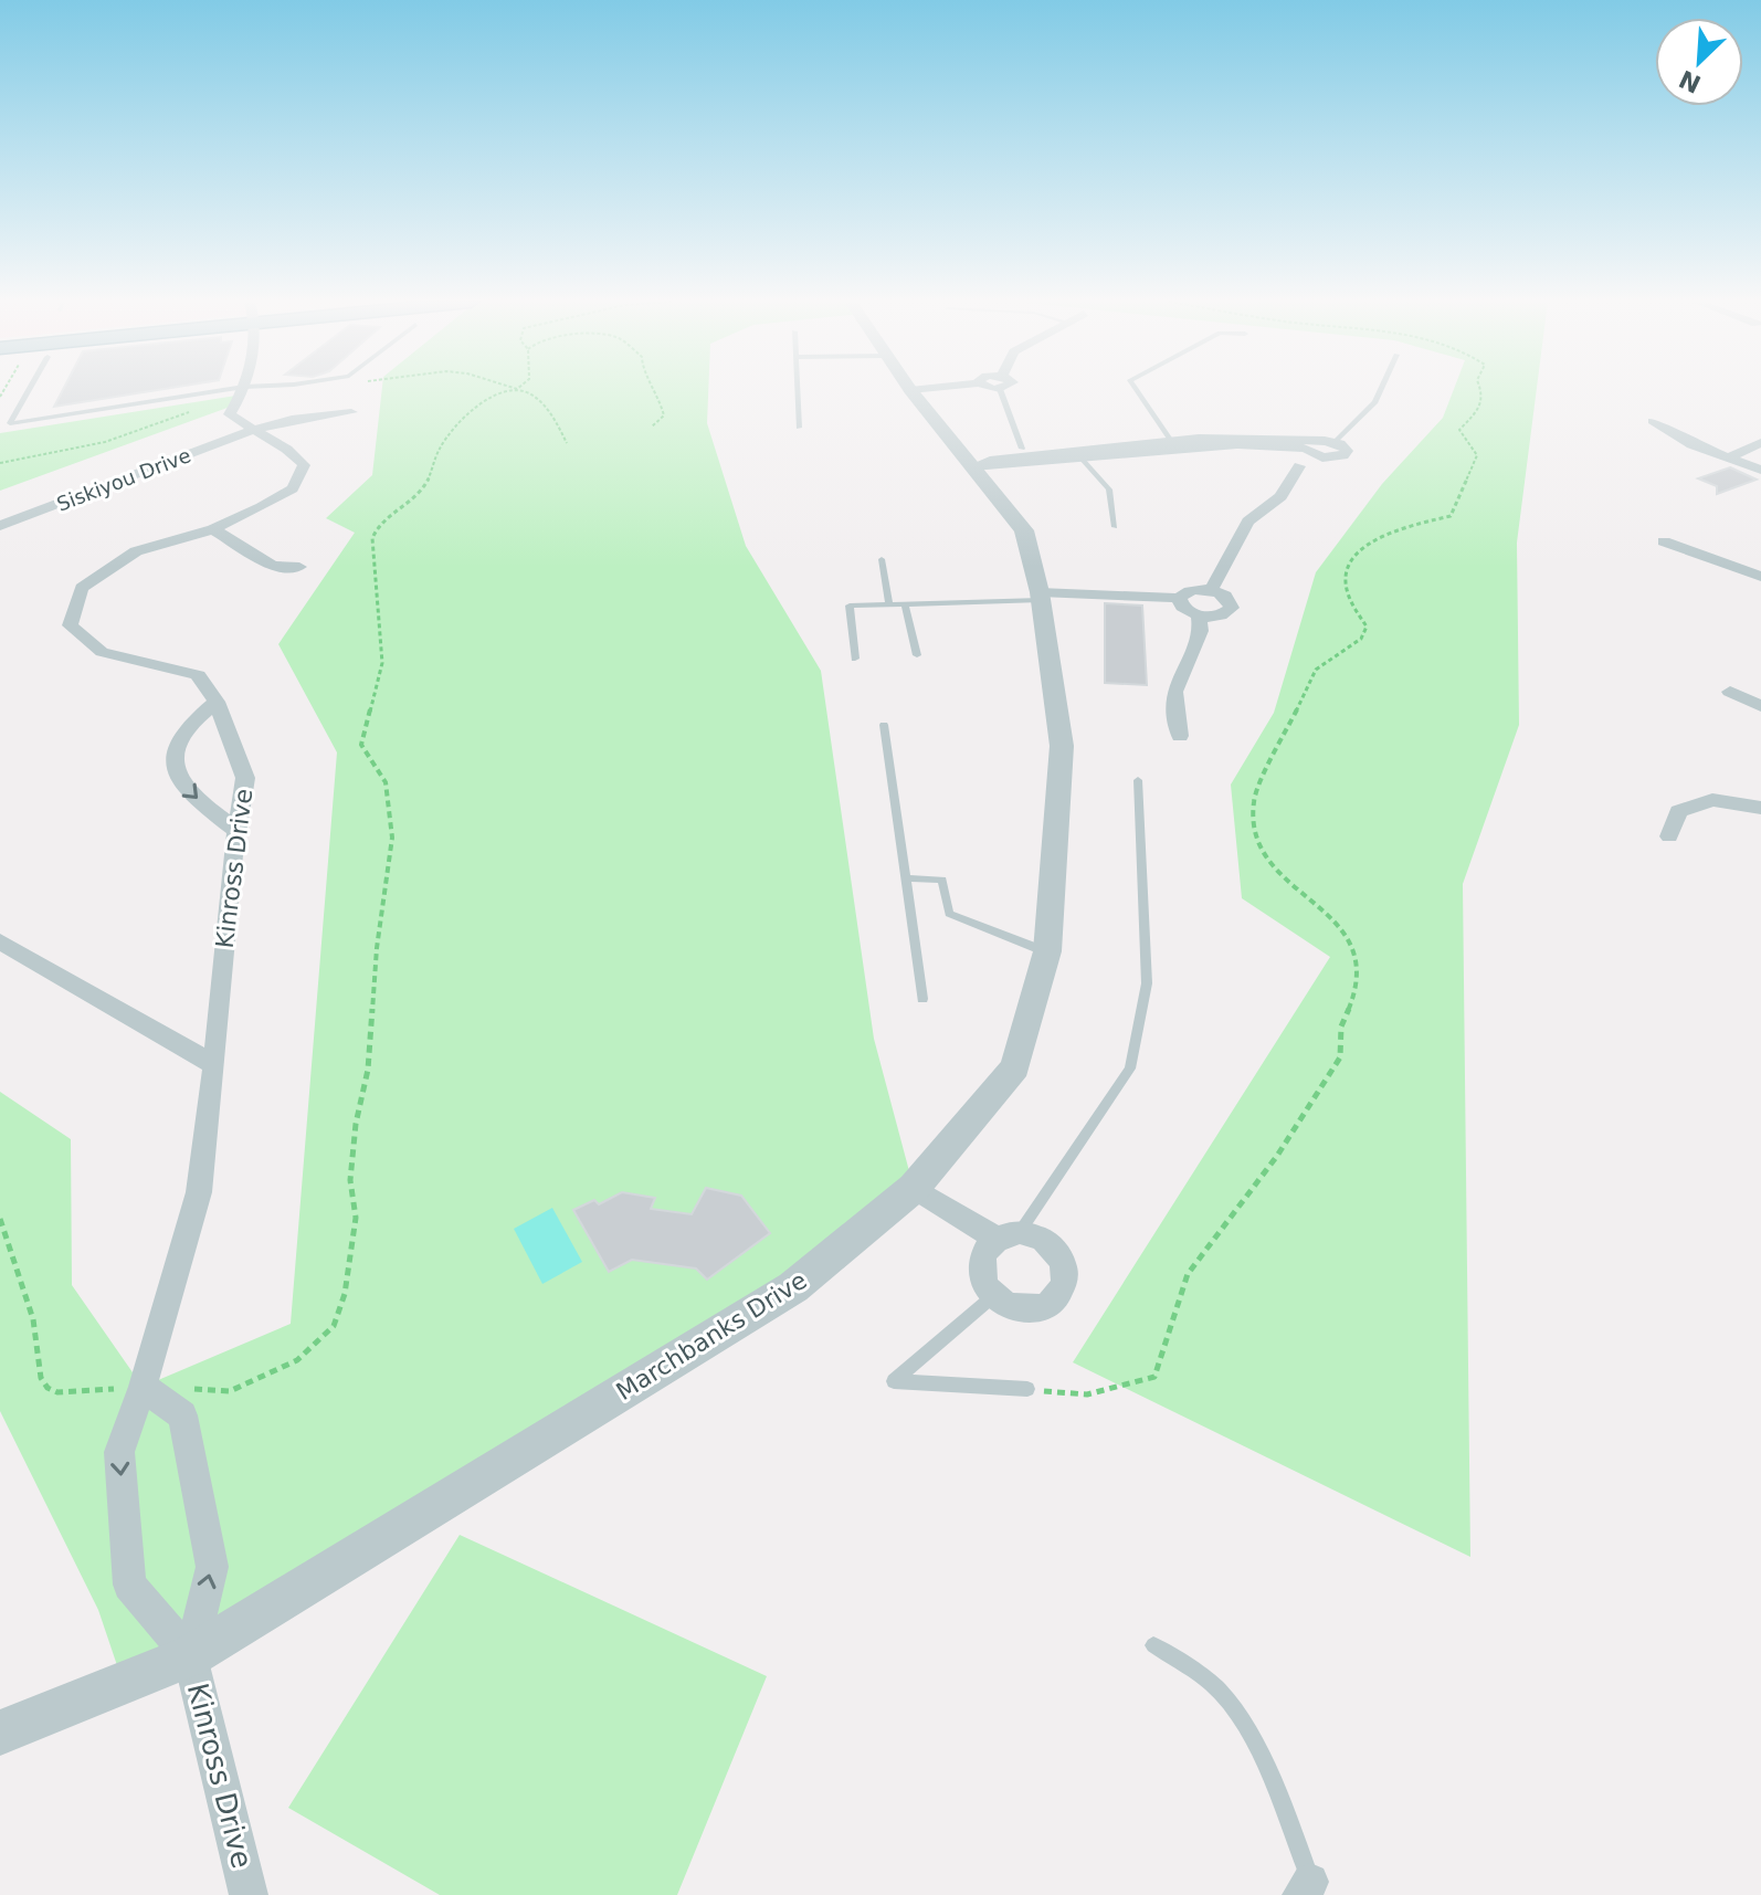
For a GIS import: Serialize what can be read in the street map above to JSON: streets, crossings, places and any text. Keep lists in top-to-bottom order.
{
  "streets": {
    "street": ["Siskiyou Drive", "Kinross Drive", "Marchbanks Drive"]
  },
  "crossings": [
    ["Siskiyou Drive", "Kinross Drive"],
    ["Kinross Drive", "Marchbanks Drive"]
  ],
  "north": "bottom left"
}
